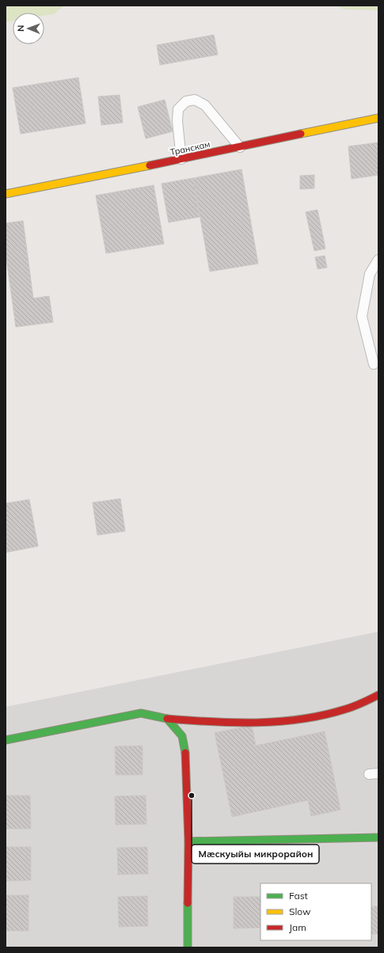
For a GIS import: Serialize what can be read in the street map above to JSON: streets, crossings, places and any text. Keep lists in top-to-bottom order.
{
  "streets": {
    "main road": ["Транскам"]
  },
  "places": ["Мæскуыйы микрорайон"],
  "legend": ["Fast", "Slow", "Jam"],
  "north": "left"
}
